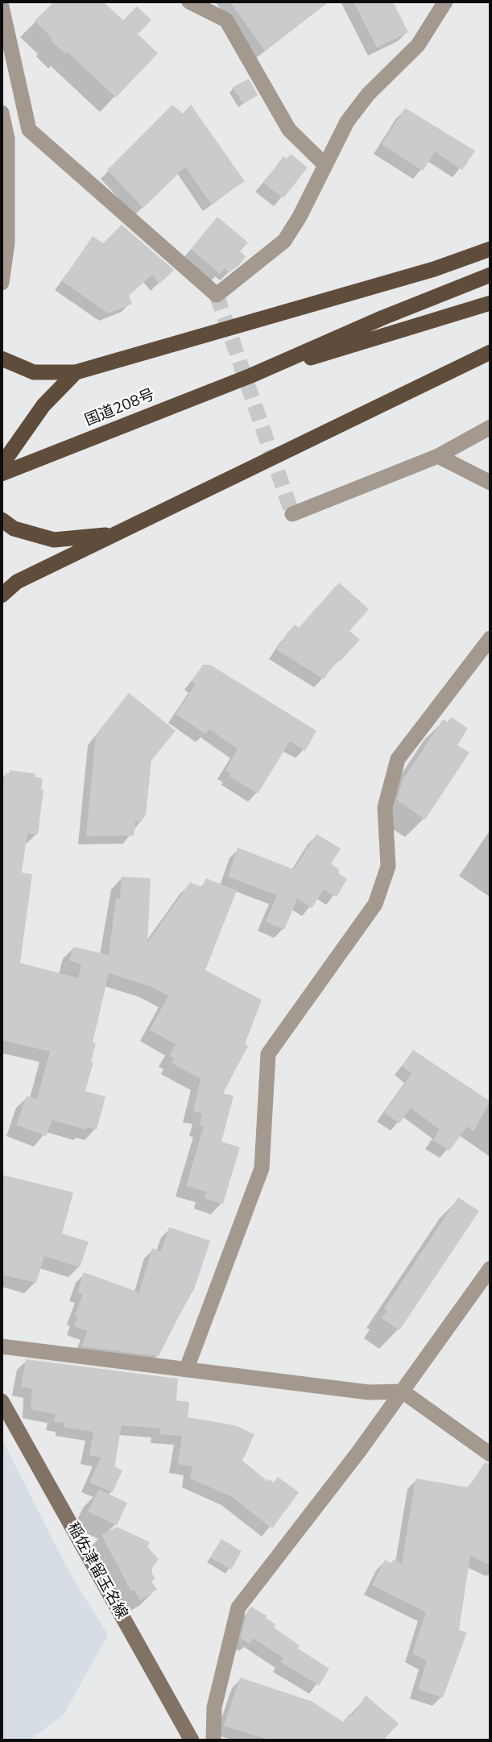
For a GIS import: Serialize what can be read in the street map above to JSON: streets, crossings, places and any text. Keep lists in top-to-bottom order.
{
  "streets": {
    "highway": ["国道208号"],
    "main road": ["稲佐津留玉名線"]
  }
}
